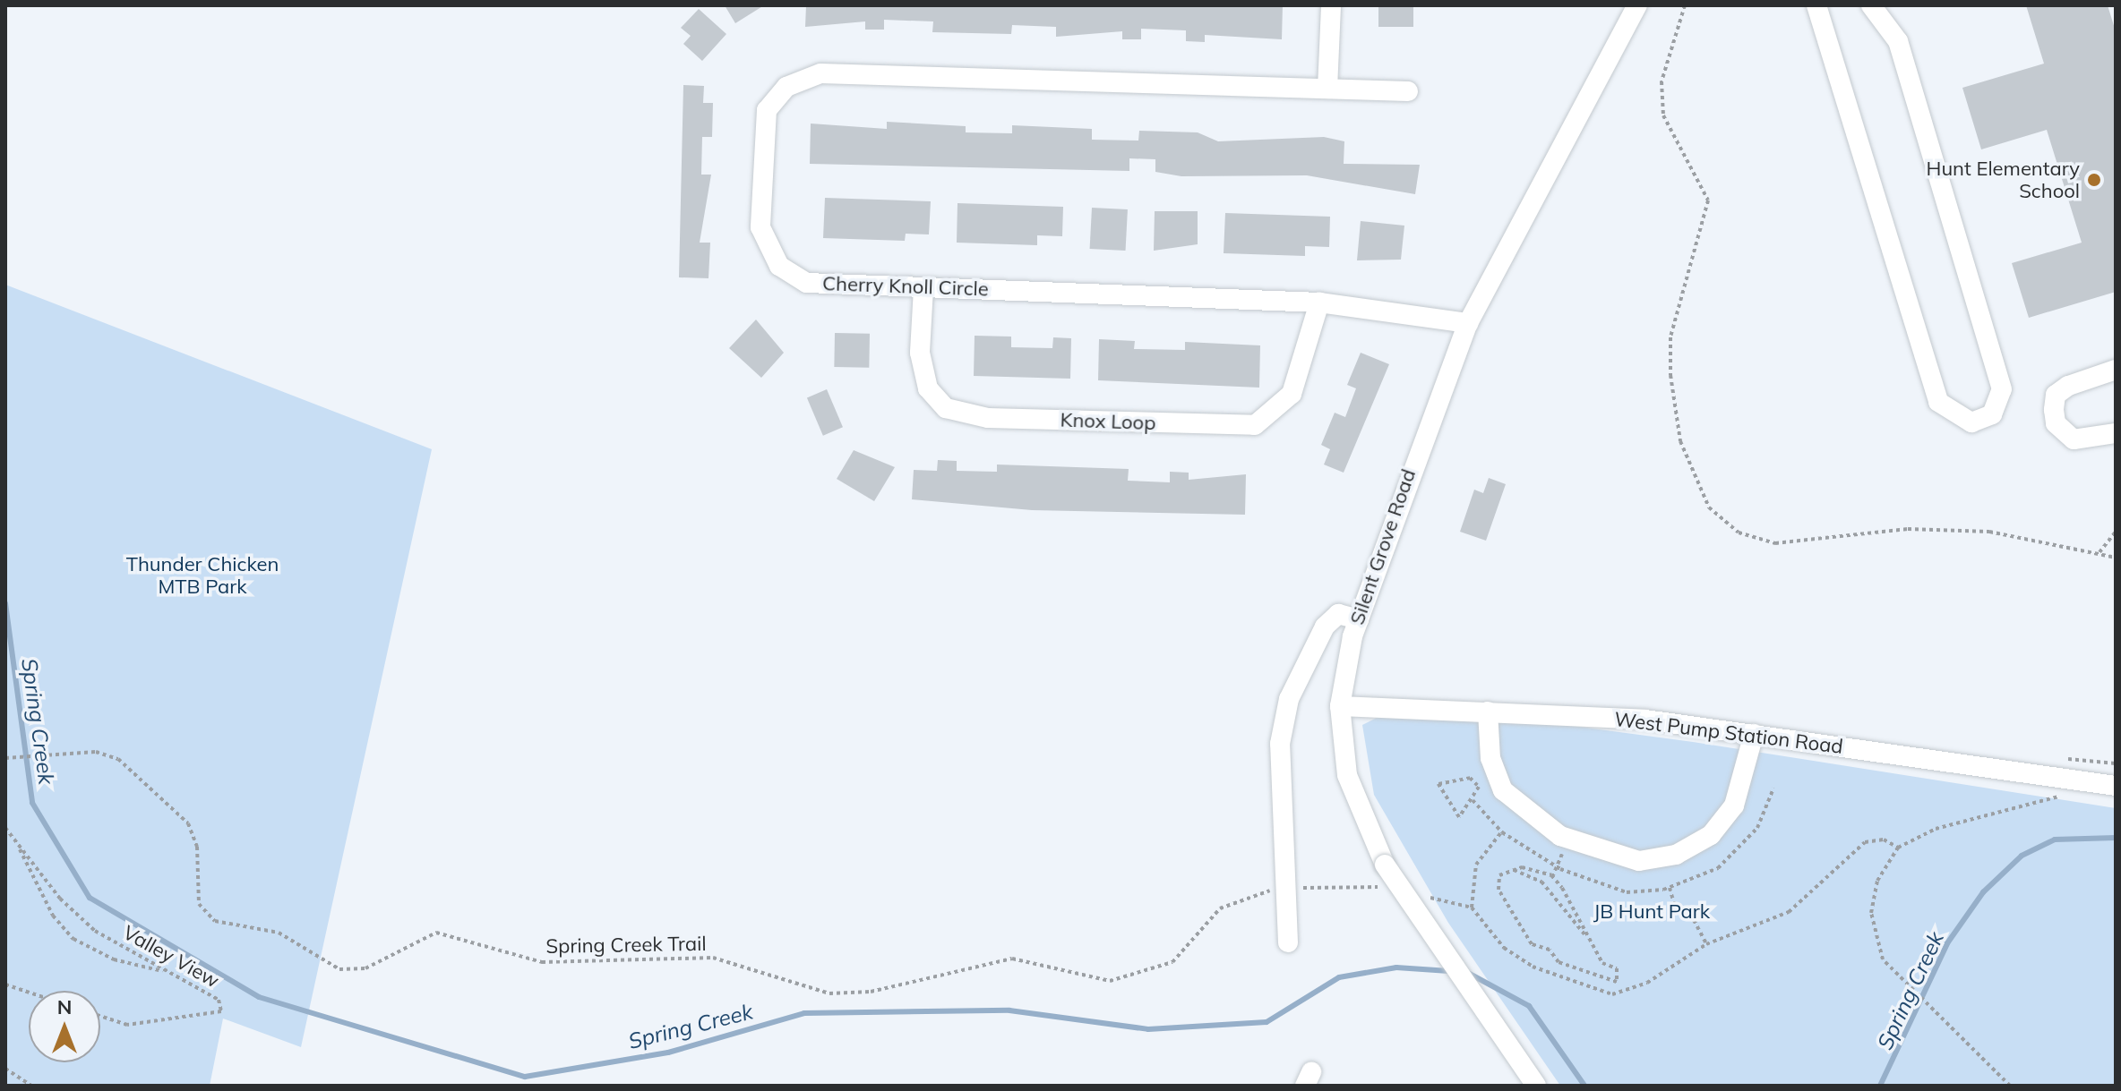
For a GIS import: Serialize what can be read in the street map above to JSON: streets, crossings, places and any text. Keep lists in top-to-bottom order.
{
  "streets": {
    "street": [
      "Cherry Knoll Circle",
      "Knox Loop",
      "Silent Grove Road",
      "West Pump Station Road"
    ],
    "path": ["Spring Creek Trail", "Valley View"]
  },
  "crossings": [
    ["Cherry Knoll Circle", "Knox Loop"],
    ["Cherry Knoll Circle", "Silent Grove Road"],
    ["Silent Grove Road", "West Pump Station Road"]
  ],
  "water": ["Spring Creek"],
  "parks": ["Thunder Chicken MTB Park", "JB Hunt Park"],
  "places": ["Hunt Elementary School"],
  "north": "top"
}
